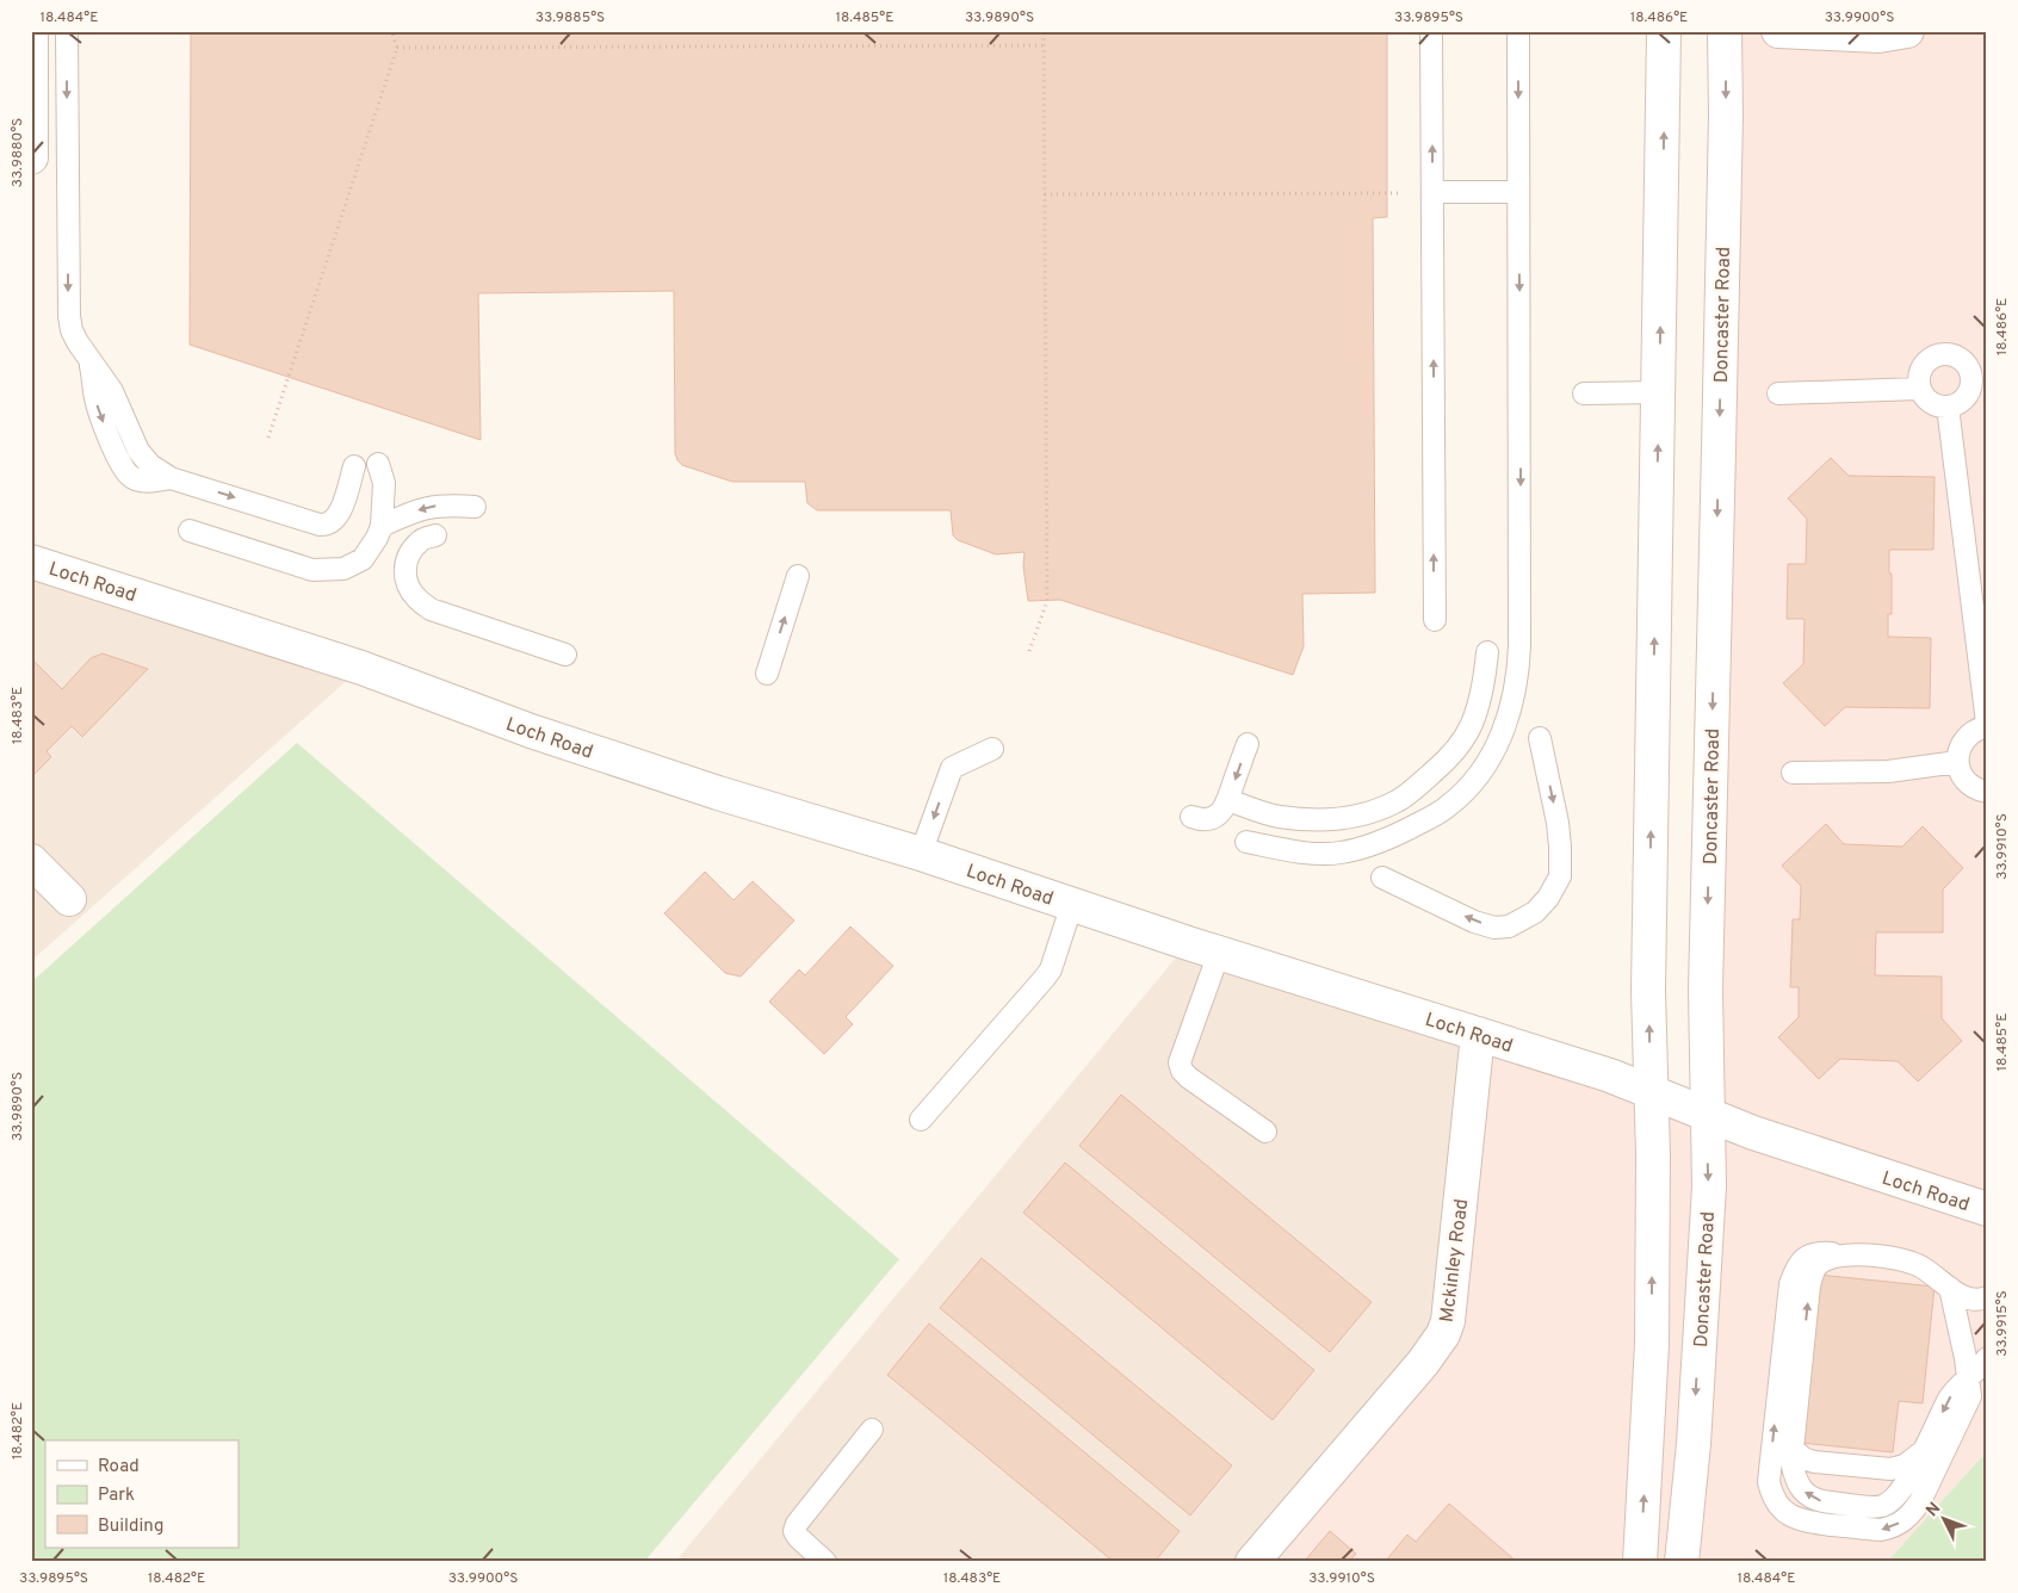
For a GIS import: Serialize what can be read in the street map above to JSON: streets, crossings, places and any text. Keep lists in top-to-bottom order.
{
  "streets": {
    "street": ["Doncaster Road", "Loch Road", "Mckinley Road"]
  },
  "crossings": [
    ["Doncaster Road", "Loch Road"],
    ["Loch Road", "Mckinley Road"]
  ],
  "legend": ["Road", "Park", "Building"],
  "north": "top left",
  "coordinates": [
    "18.484°E",
    "33.9885°S",
    "18.485°E",
    "33.9890°S",
    "33.9895°S",
    "18.486°E",
    "33.9900°S",
    "33.9880°S",
    "18.483°E",
    "33.9910°S",
    "33.9915°S",
    "18.482°E"
  ]
}
